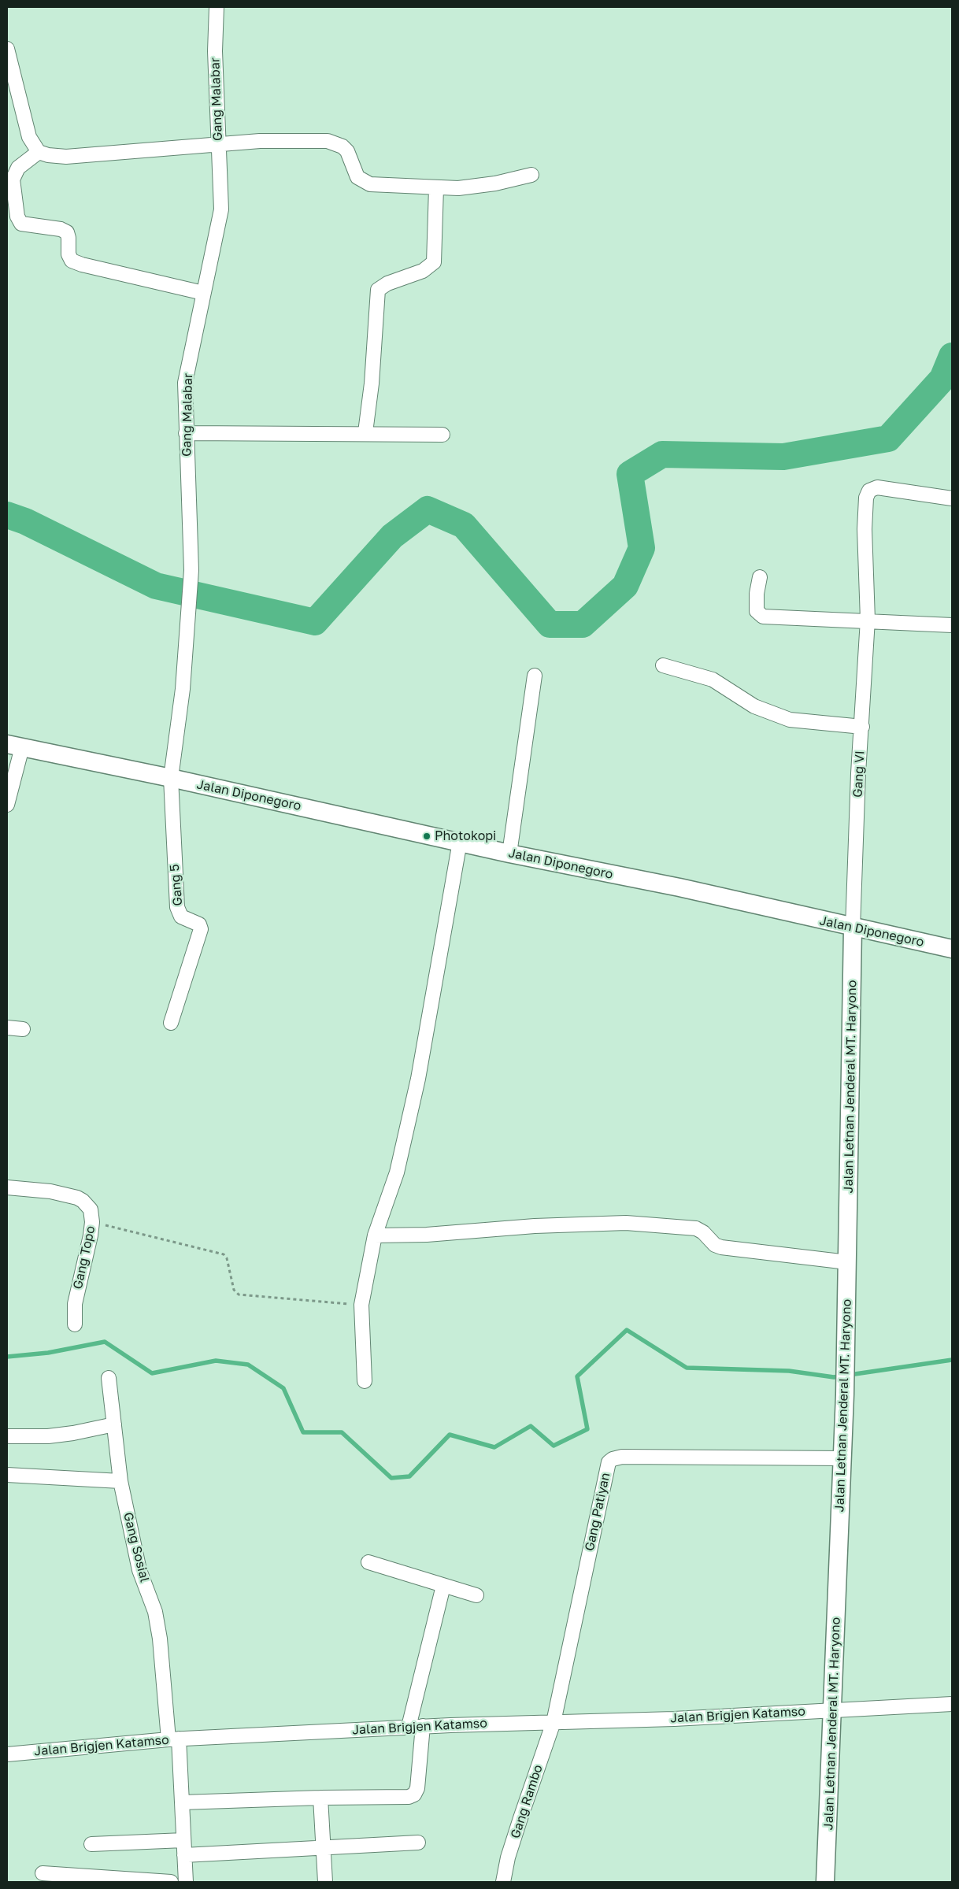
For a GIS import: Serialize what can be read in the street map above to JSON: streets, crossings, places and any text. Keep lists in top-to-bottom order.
{
  "streets": {
    "main road": ["Jalan Diponegoro", "Jalan Letnan Jenderal MT. Haryono"],
    "street": [
      "Gang Malabar",
      "Gang VI",
      "Gang 5",
      "Gang Topo",
      "Gang Patiyan",
      "Gang Sosial",
      "Jalan Brigjen Katamso",
      "Gang Rambo"
    ]
  },
  "crossings": [
    ["Gang Malabar", "Jalan Diponegoro"],
    ["Gang Malabar", "Gang 5"],
    ["Gang VI", "Jalan Diponegoro"],
    ["Gang VI", "Jalan Letnan Jenderal MT. Haryono"],
    ["Jalan Diponegoro", "Gang 5"],
    ["Jalan Diponegoro", "Jalan Letnan Jenderal MT. Haryono"],
    ["Jalan Letnan Jenderal MT. Haryono", "Gang Patiyan"],
    ["Jalan Letnan Jenderal MT. Haryono", "Jalan Brigjen Katamso"],
    ["Gang Patiyan", "Jalan Brigjen Katamso"],
    ["Gang Patiyan", "Gang Rambo"],
    ["Gang Sosial", "Jalan Brigjen Katamso"],
    ["Jalan Brigjen Katamso", "Gang Rambo"]
  ],
  "places": ["Photokopi"]
}
